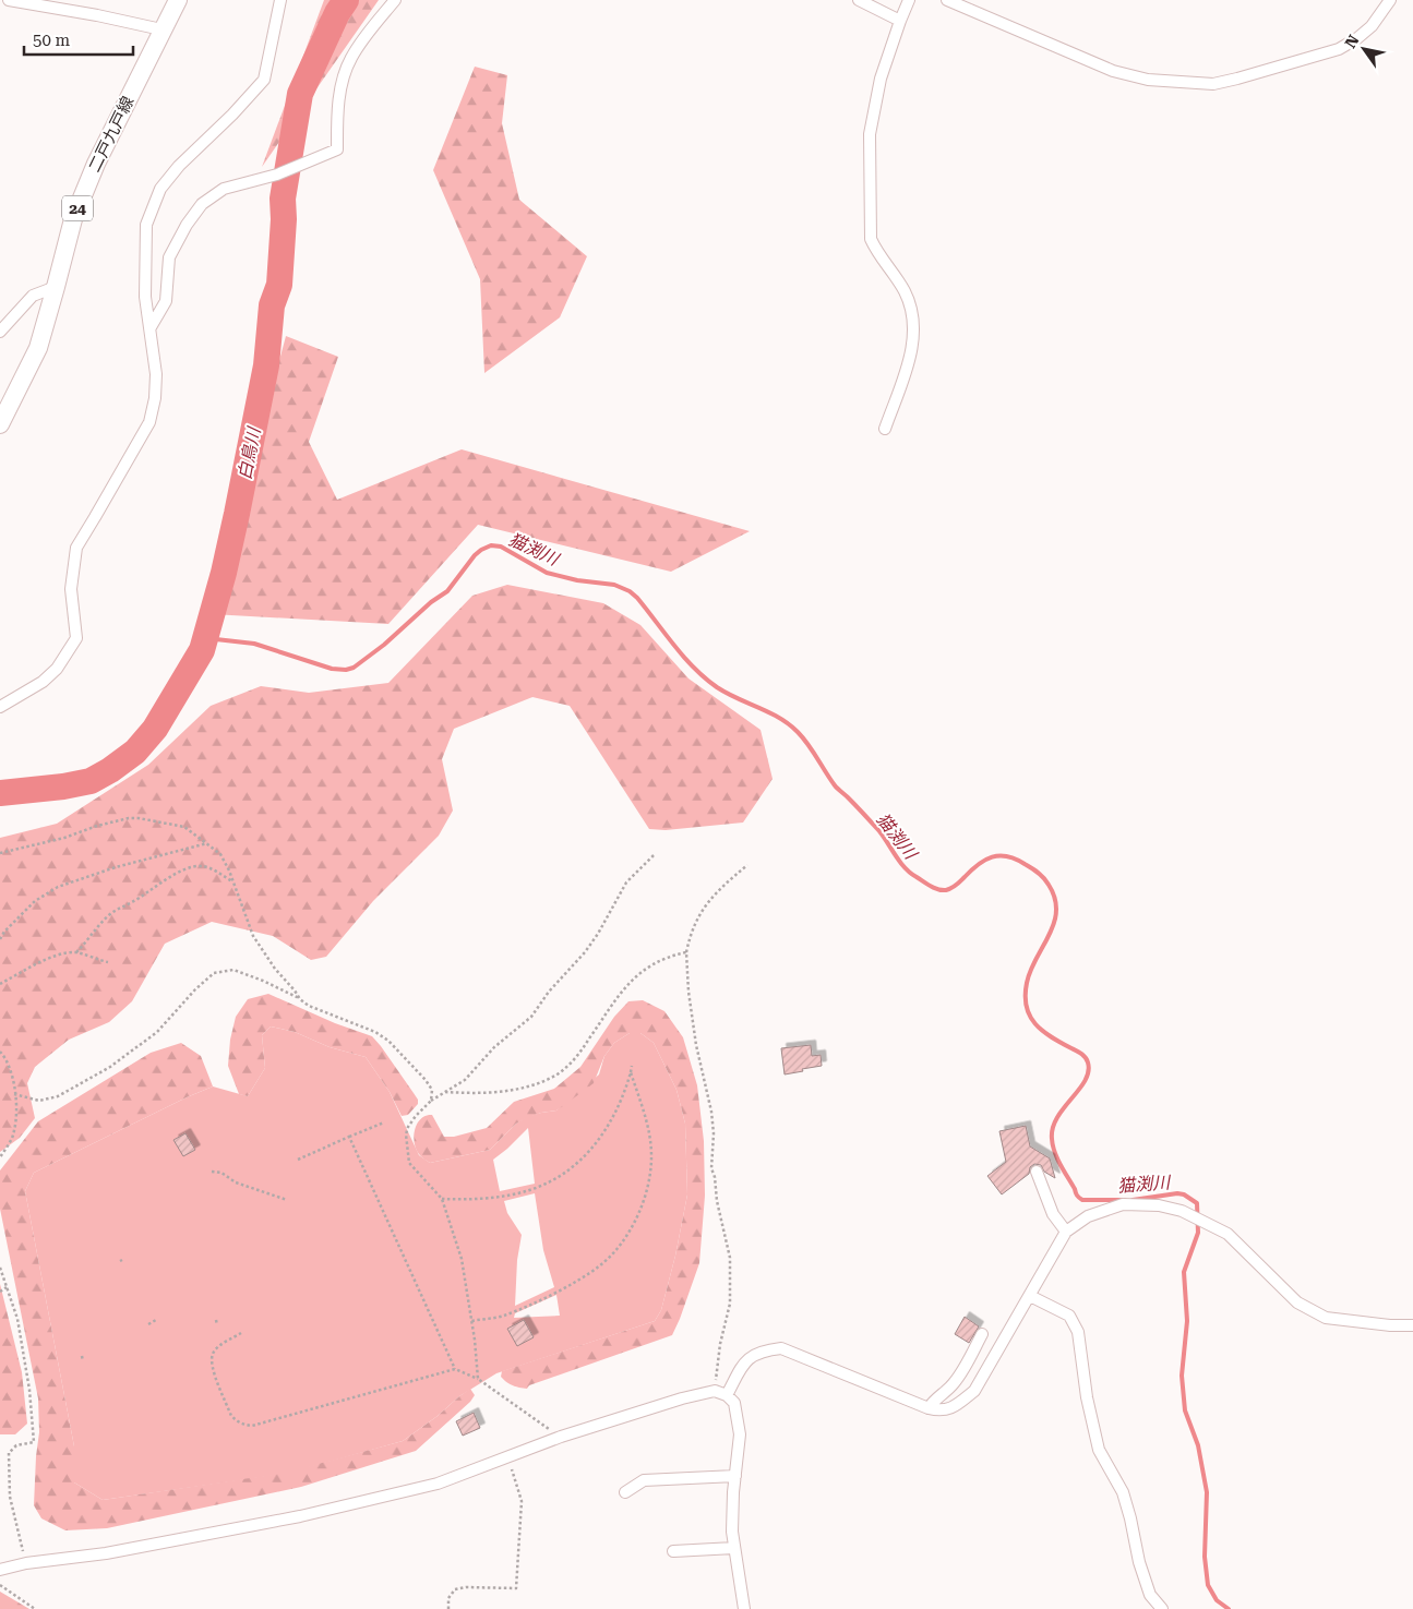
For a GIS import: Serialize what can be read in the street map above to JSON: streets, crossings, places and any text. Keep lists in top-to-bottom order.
{
  "streets": {
    "main road": ["二戸九戸線", "24"]
  },
  "water": ["白鳥川", "猫渕川"],
  "scale_bar": "50 m",
  "north": "top left"
}
